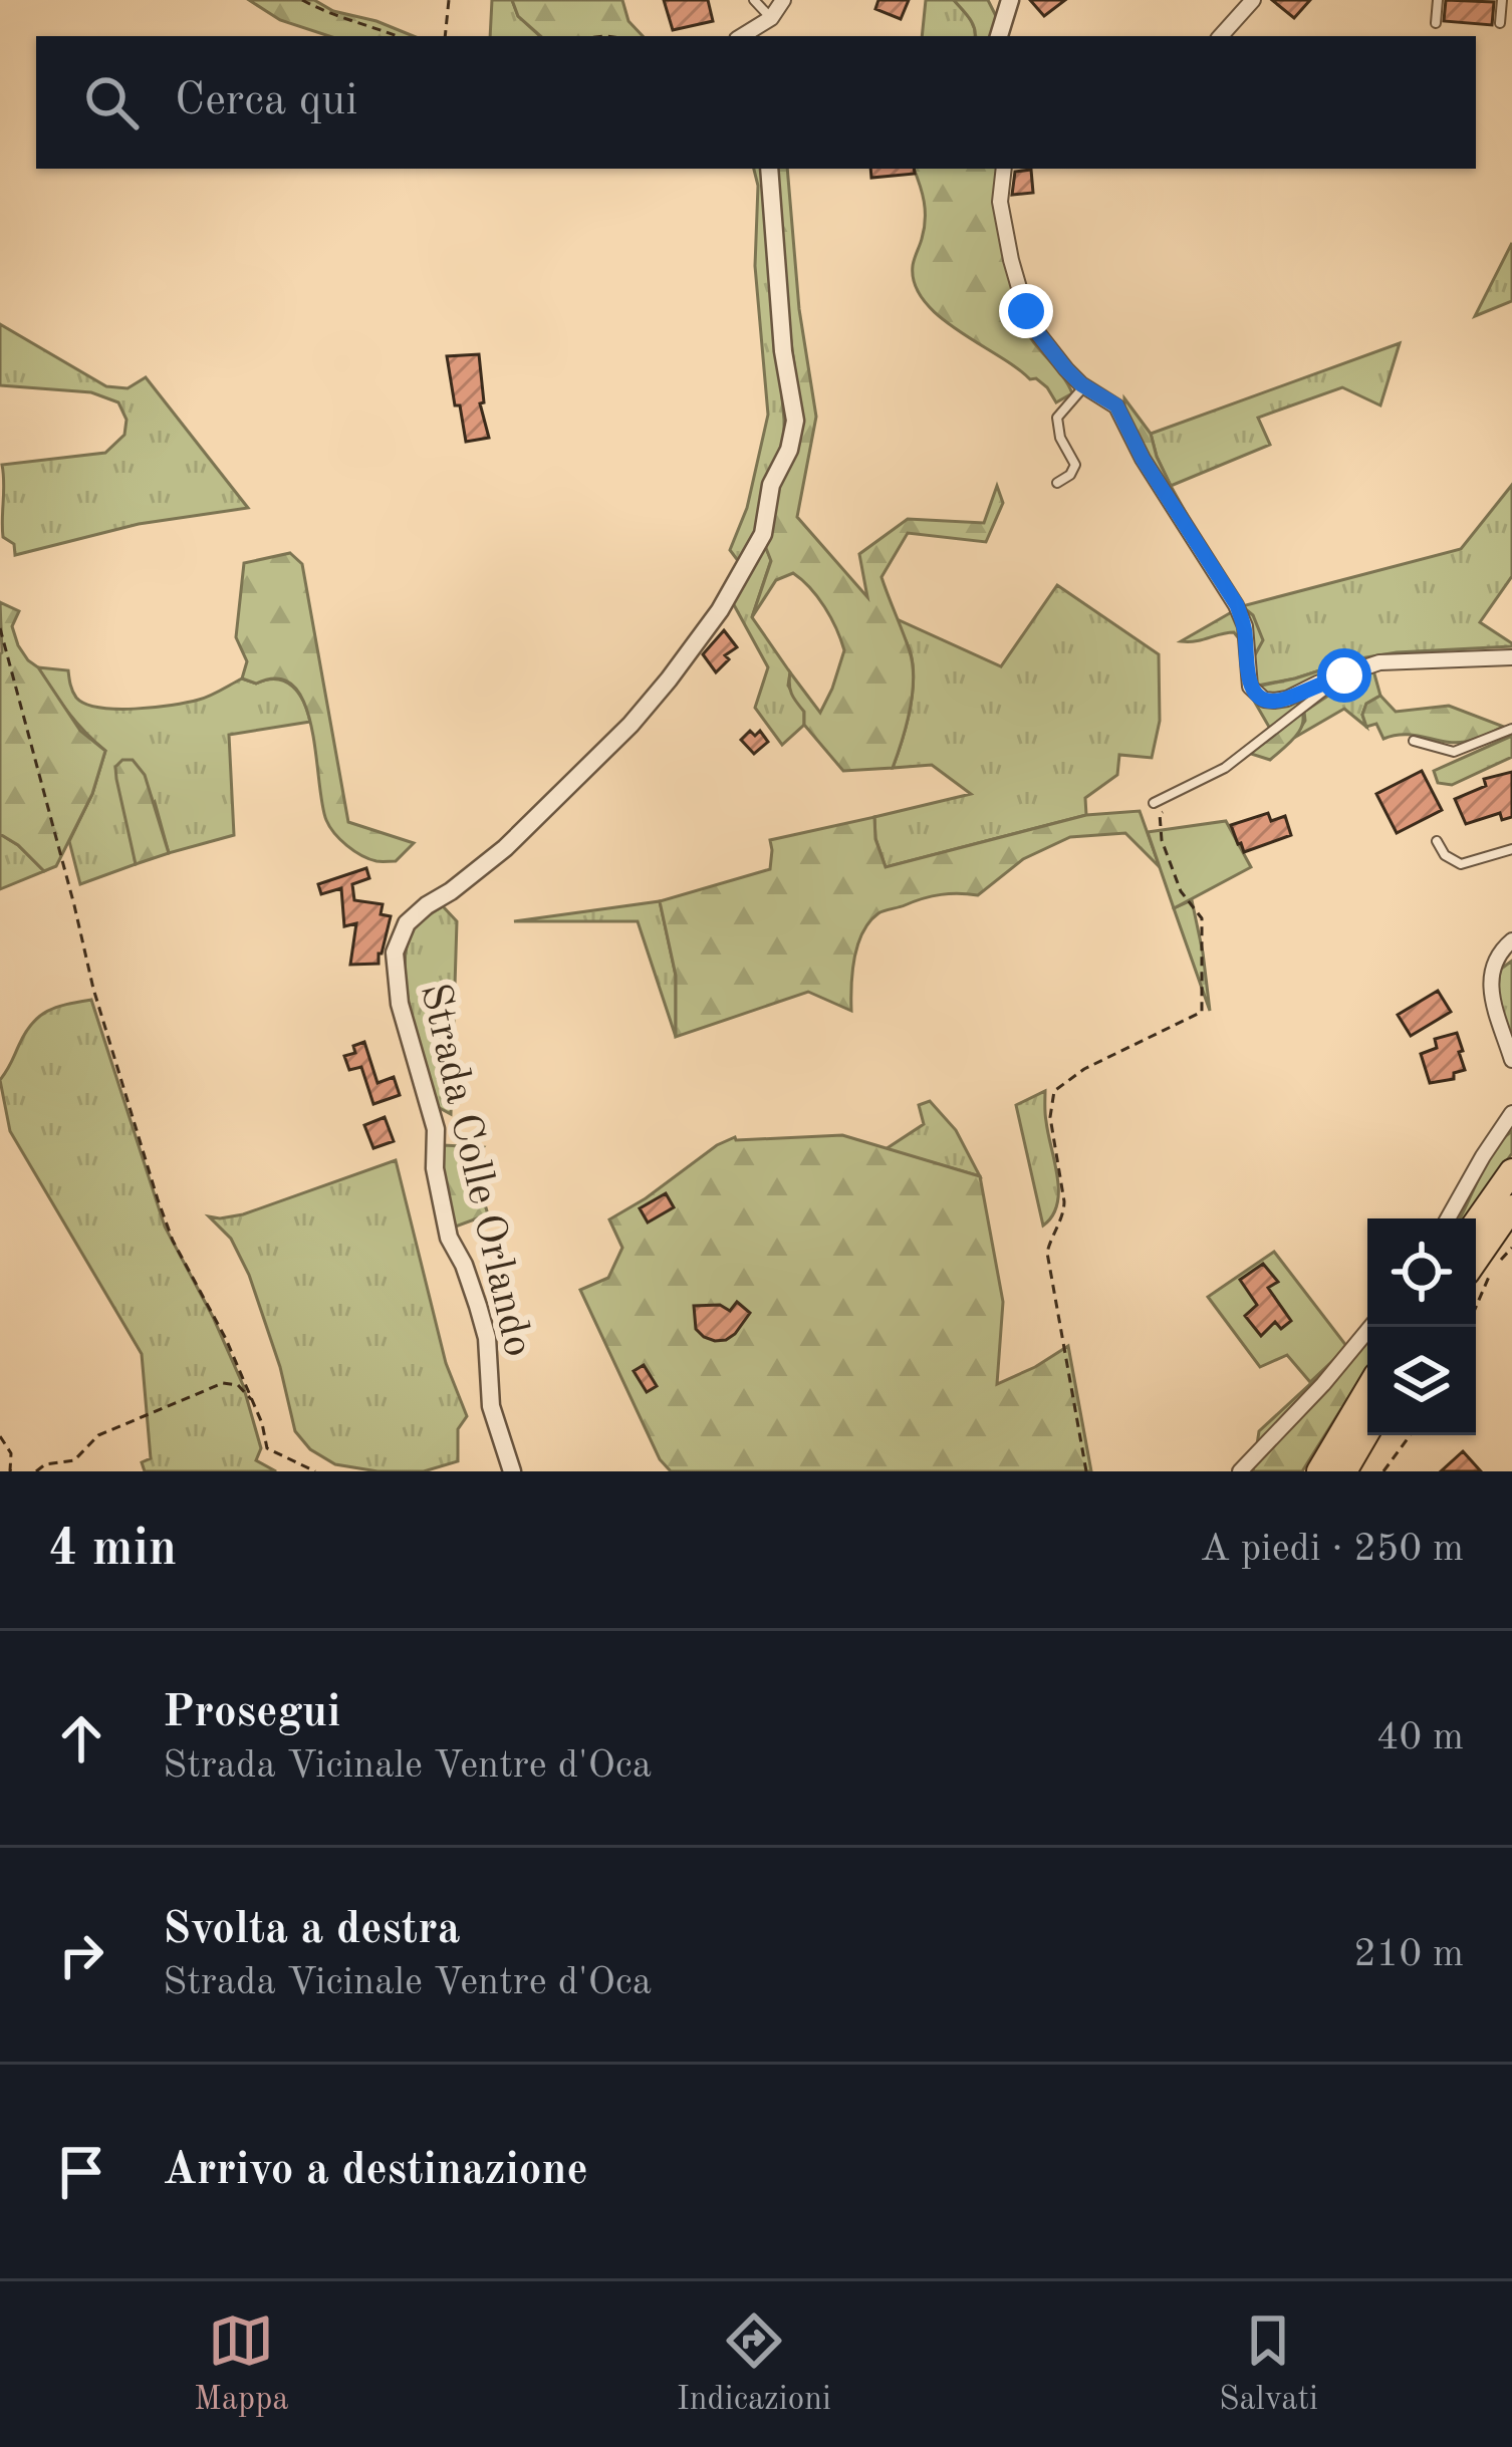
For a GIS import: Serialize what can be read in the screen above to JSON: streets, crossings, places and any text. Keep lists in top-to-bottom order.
{
  "streets": {
    "street": ["Strada Colle Orlando"]
  },
  "page": {
    "search": "Cerca qui",
    "heading": ["4 min", "A piedi · 250 m"],
    "list": [
      ["Prosegui", "Strada Vicinale Ventre d'Oca", "40 m"],
      ["Svolta a destra", "Strada Vicinale Ventre d'Oca", "210 m"],
      "Arrivo a destinazione"
    ],
    "nav": ["Mappa", "Indicazioni", "Salvati"]
  }
}
